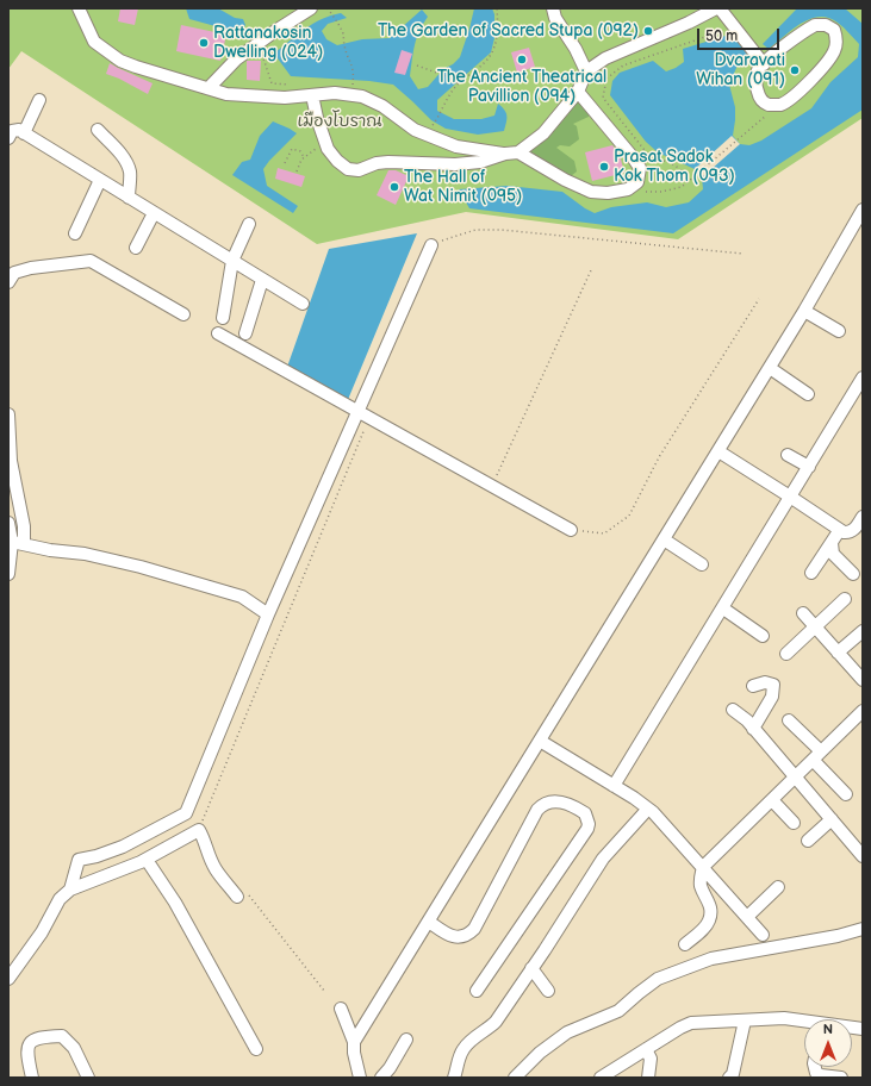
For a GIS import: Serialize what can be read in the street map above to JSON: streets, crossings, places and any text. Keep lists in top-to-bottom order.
{
  "parks": ["เมืองโบราณ"],
  "places": [
    "The Garden of Sacred Stupa (092)",
    "Rattanakosin Dwelling (024)",
    "The Ancient Theatrical Pavillion (094)",
    "Dvaravati Wihan (091)",
    "Prasat Sadok Kok Thom (093)",
    "The Hall of Wat Nimit (095)"
  ],
  "scale_bar": "50 m",
  "north": "top"
}
